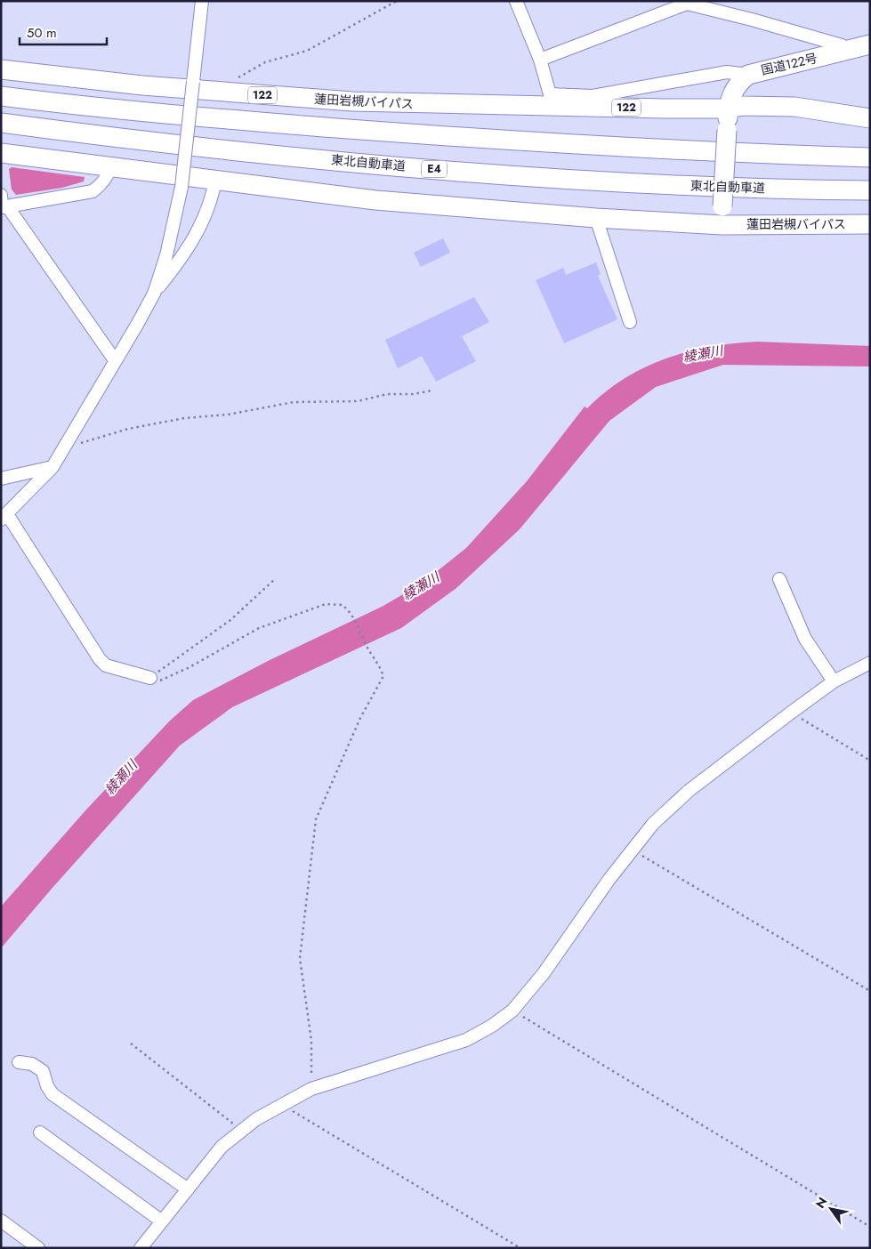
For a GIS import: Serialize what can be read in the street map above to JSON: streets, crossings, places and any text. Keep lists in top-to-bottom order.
{
  "streets": {
    "highway": [
      "国道122号",
      "122",
      "蓮田岩槻バイパス",
      "東北自動車道",
      "E4"
    ]
  },
  "crossings": [
    ["国道122号", "蓮田岩槻バイパス"]
  ],
  "water": ["綾瀬川"],
  "scale_bar": "50 m",
  "north": "top left"
}
